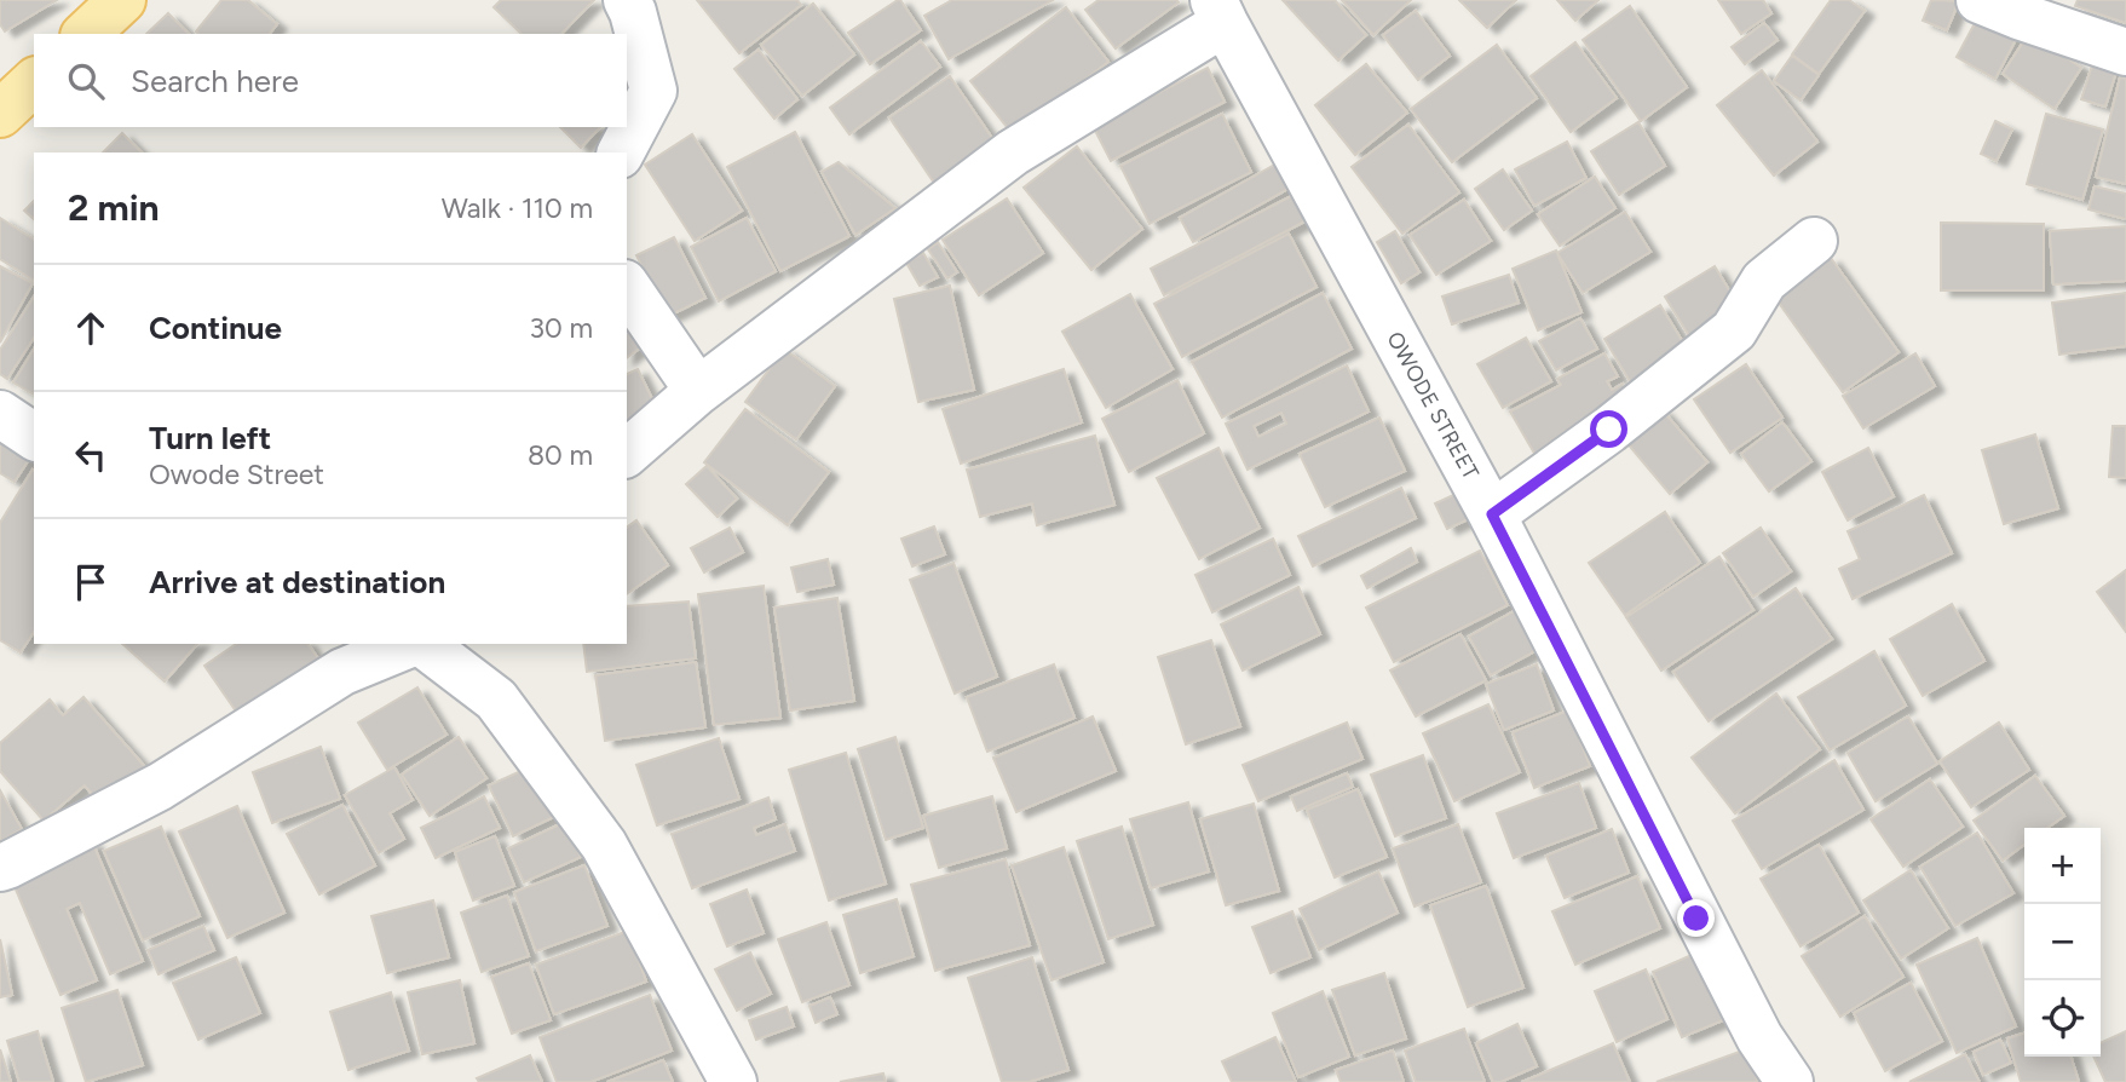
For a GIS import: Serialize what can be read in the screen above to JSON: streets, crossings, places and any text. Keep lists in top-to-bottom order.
{
  "streets": {
    "street": ["OWODE STREET"]
  },
  "page": {
    "search": "Search here",
    "heading": ["2 min", "Walk · 110 m"],
    "list": [
      ["Continue", "30 m"],
      ["Turn left", "Owode Street", "80 m"],
      "Arrive at destination"
    ],
    "map_buttons": ["+", "−"]
  }
}
